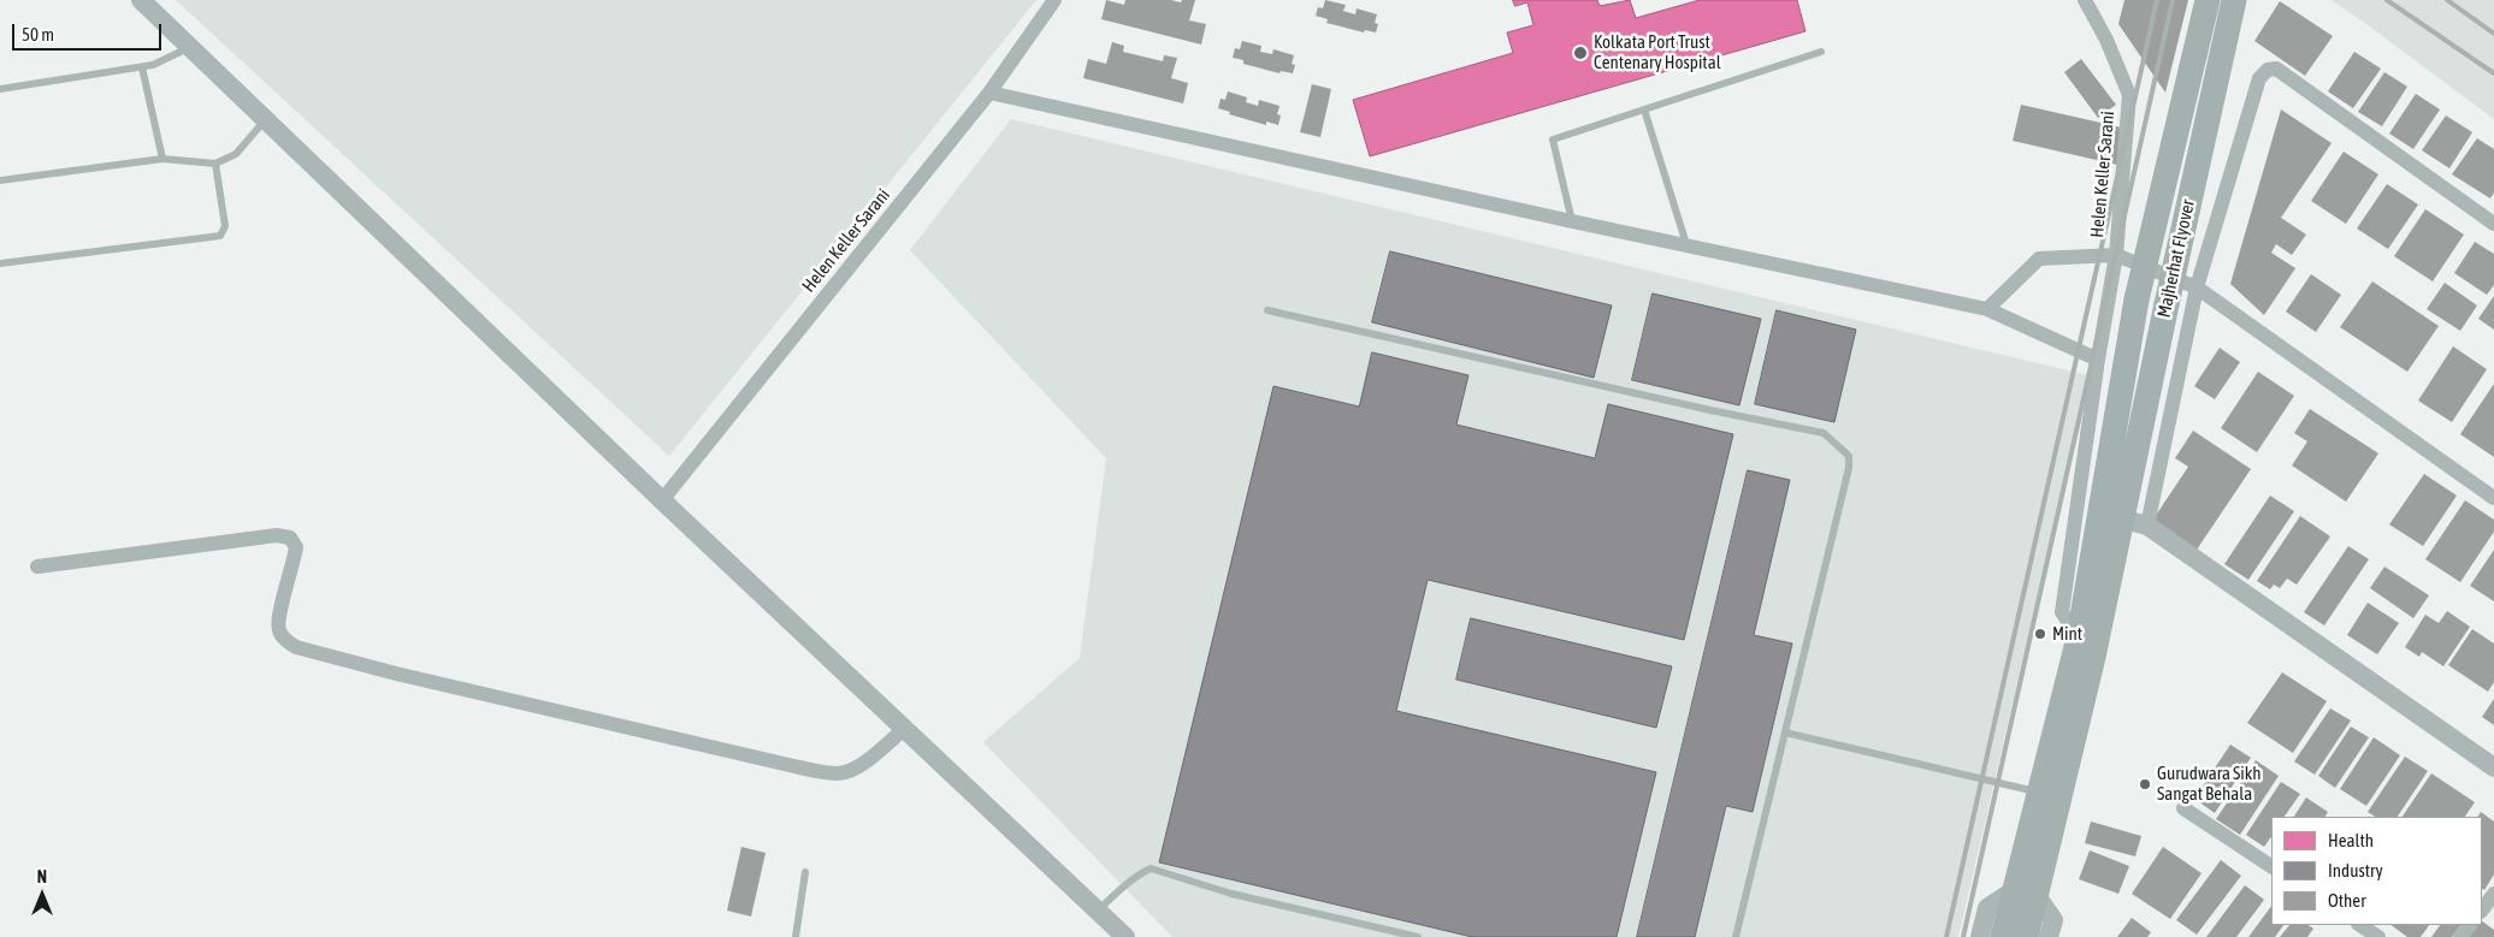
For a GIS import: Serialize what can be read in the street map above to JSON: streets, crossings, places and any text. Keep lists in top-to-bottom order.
{
  "streets": {
    "highway": ["Majherhat Flyover"],
    "street": ["Helen Keller Sarani"]
  },
  "places": ["Kolkata Port Trust Centenary Hospital", "Mint", "Gurudwara Sikh Sangat Behala"],
  "legend": ["Health", "Industry", "Other"],
  "scale_bar": "50 m",
  "north": "top"
}
